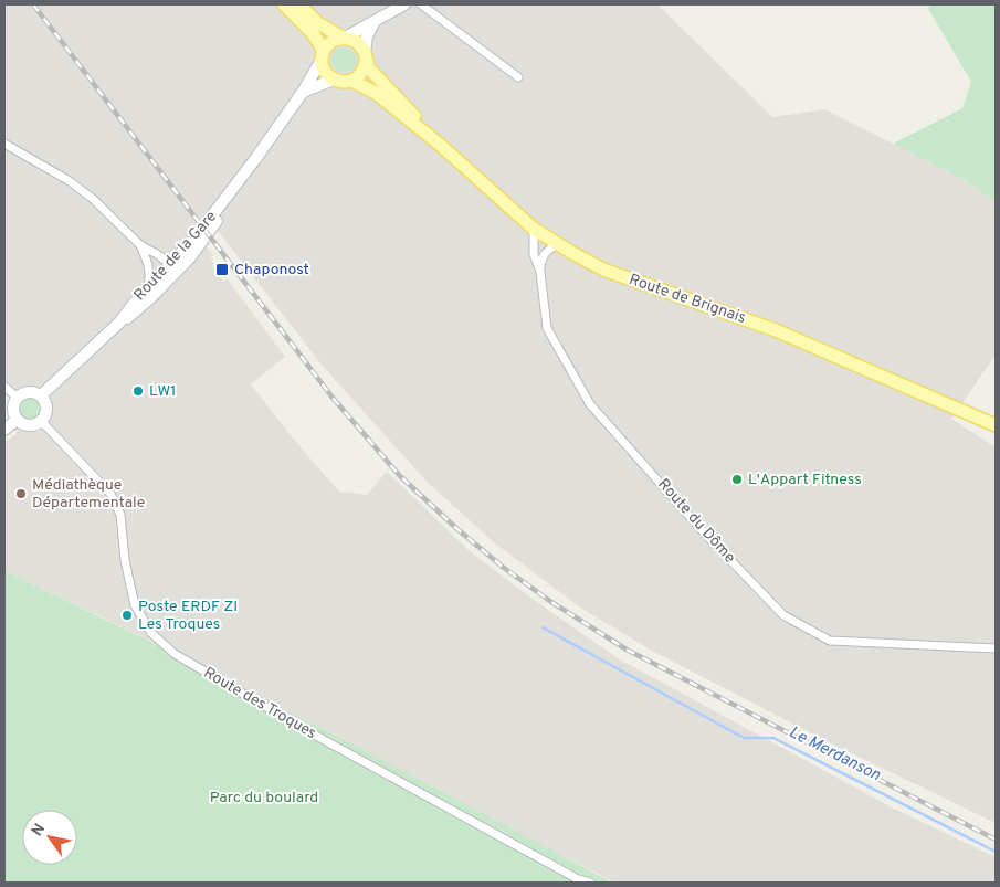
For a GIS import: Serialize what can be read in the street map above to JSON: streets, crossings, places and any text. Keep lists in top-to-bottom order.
{
  "streets": {
    "main road": ["Route de la Gare", "Route de Brignais"],
    "street": ["Route du Dôme", "Route des Troques"]
  },
  "crossings": [
    ["Route de la Gare", "Route de Brignais"],
    ["Route de la Gare", "Route des Troques"],
    ["Route de Brignais", "Route du Dôme"]
  ],
  "water": ["Le Merdanson"],
  "parks": ["Parc du boulard"],
  "places": {
    "transit": ["Chaponost"],
    "other": [
      "LW1",
      "L'Appart Fitness",
      "Médiathèque Départementale",
      "Poste ERDF ZI Les Troques"
    ]
  },
  "north": "top left"
}
